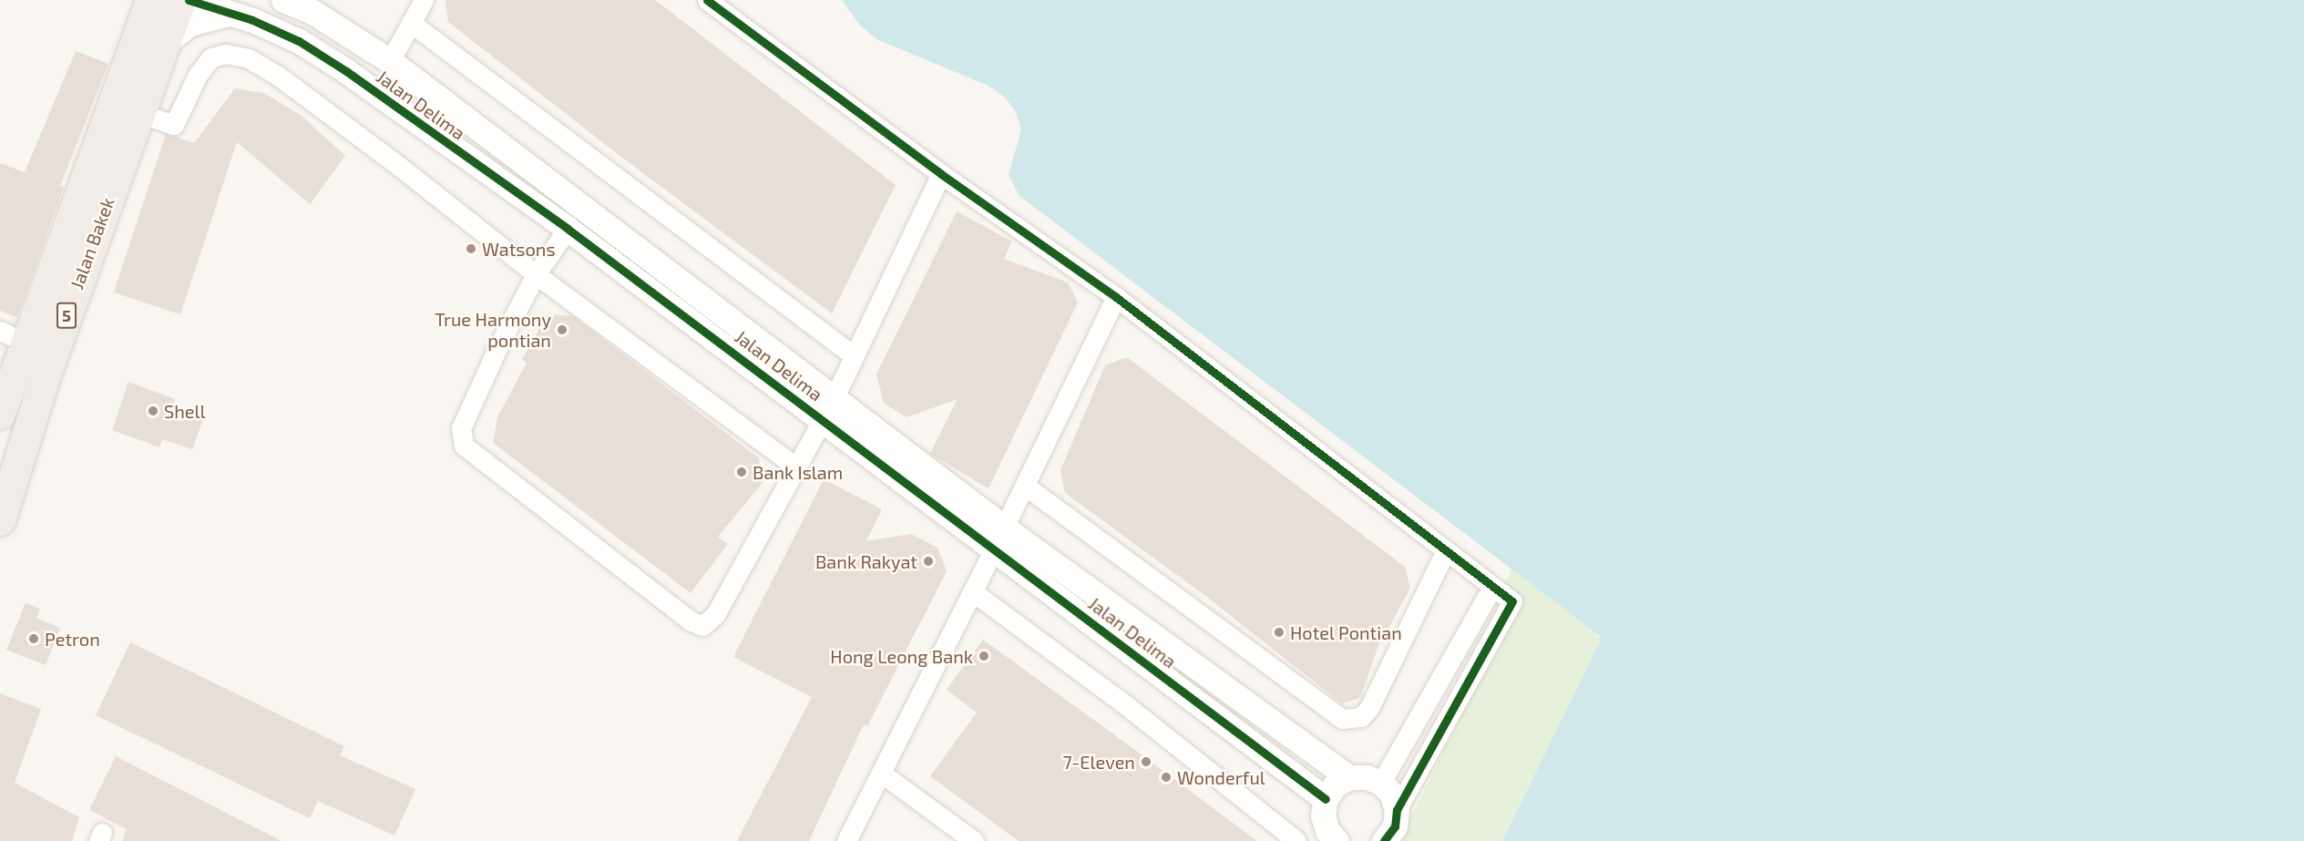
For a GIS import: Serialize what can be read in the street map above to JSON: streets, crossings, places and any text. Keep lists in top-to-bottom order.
{
  "streets": {
    "highway": ["Jalan Bakek", "5"],
    "street": ["Jalan Delima"]
  },
  "places": [
    "Watsons",
    "True Harmony pontian",
    "Shell",
    "Bank Islam",
    "Bank Rakyat",
    "Hotel Pontian",
    "Petron",
    "Hong Leong Bank",
    "7-Eleven",
    "Wonderful"
  ]
}
